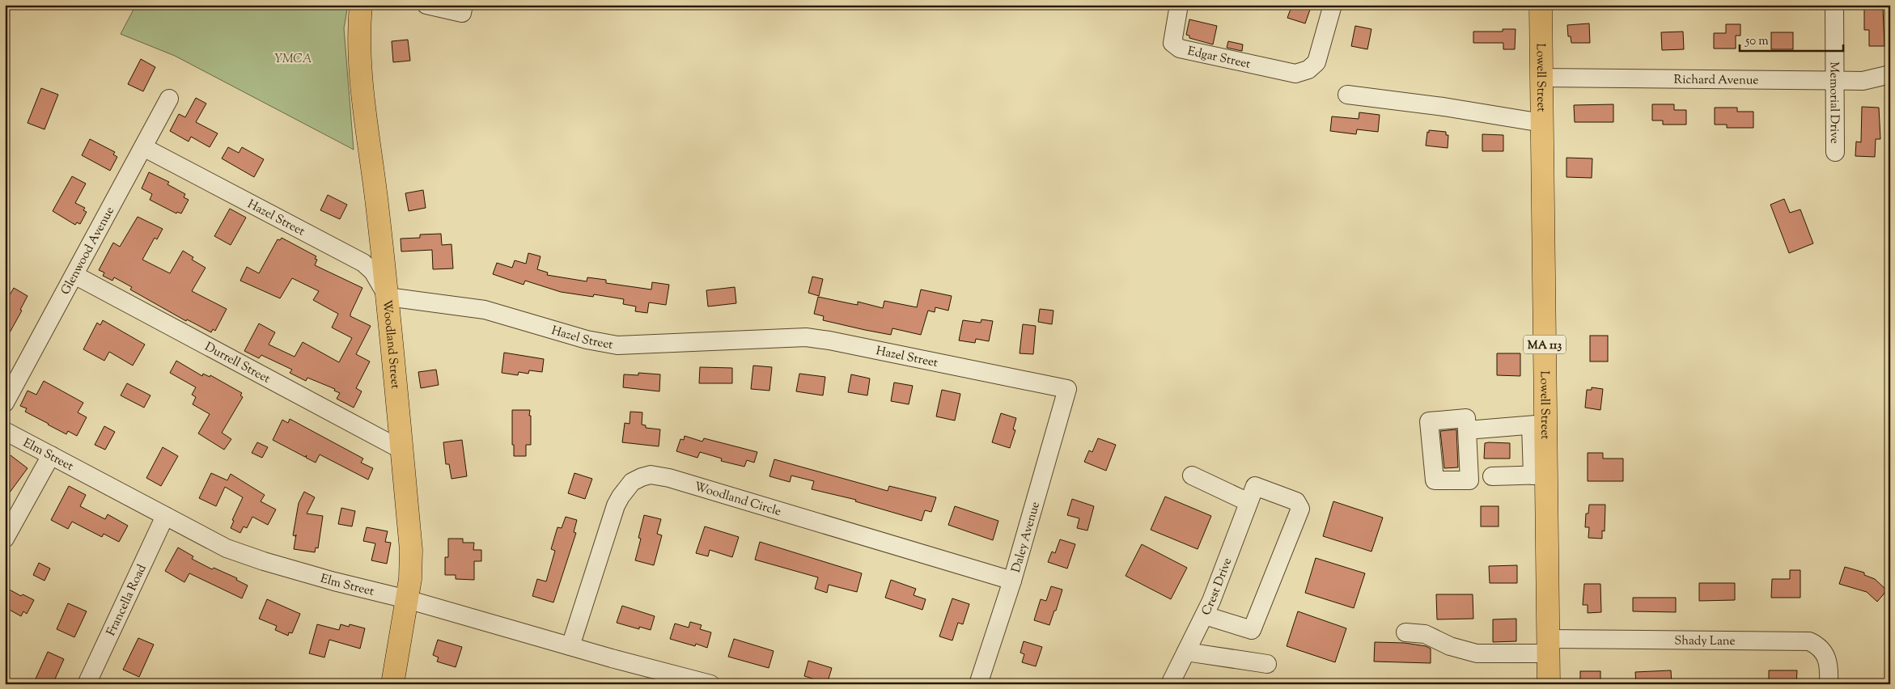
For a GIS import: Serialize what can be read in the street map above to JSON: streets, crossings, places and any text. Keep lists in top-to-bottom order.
{
  "streets": {
    "main road": ["Lowell Street", "Woodland Street", "MA 113"],
    "street": [
      "Edgar Street",
      "Richard Avenue",
      "Memorial Drive",
      "Hazel Street",
      "Glenwood Avenue",
      "Durrell Street",
      "Elm Street",
      "Woodland Circle",
      "Daley Avenue",
      "Crest Drive",
      "Francella Road",
      "Shady Lane"
    ]
  },
  "crossings": [
    ["Lowell Street", "Richard Avenue"],
    ["Lowell Street", "Shady Lane"],
    ["Richard Avenue", "Memorial Drive"],
    ["Hazel Street", "Glenwood Avenue"],
    ["Hazel Street", "Woodland Street"],
    ["Hazel Street", "Daley Avenue"],
    ["Glenwood Avenue", "Durrell Street"],
    ["Woodland Street", "Durrell Street"],
    ["Woodland Street", "Elm Street"],
    ["Elm Street", "Woodland Circle"],
    ["Elm Street", "Francella Road"],
    ["Woodland Circle", "Daley Avenue"]
  ],
  "parks": ["YMCA"],
  "scale_bar": "50 m"
}
